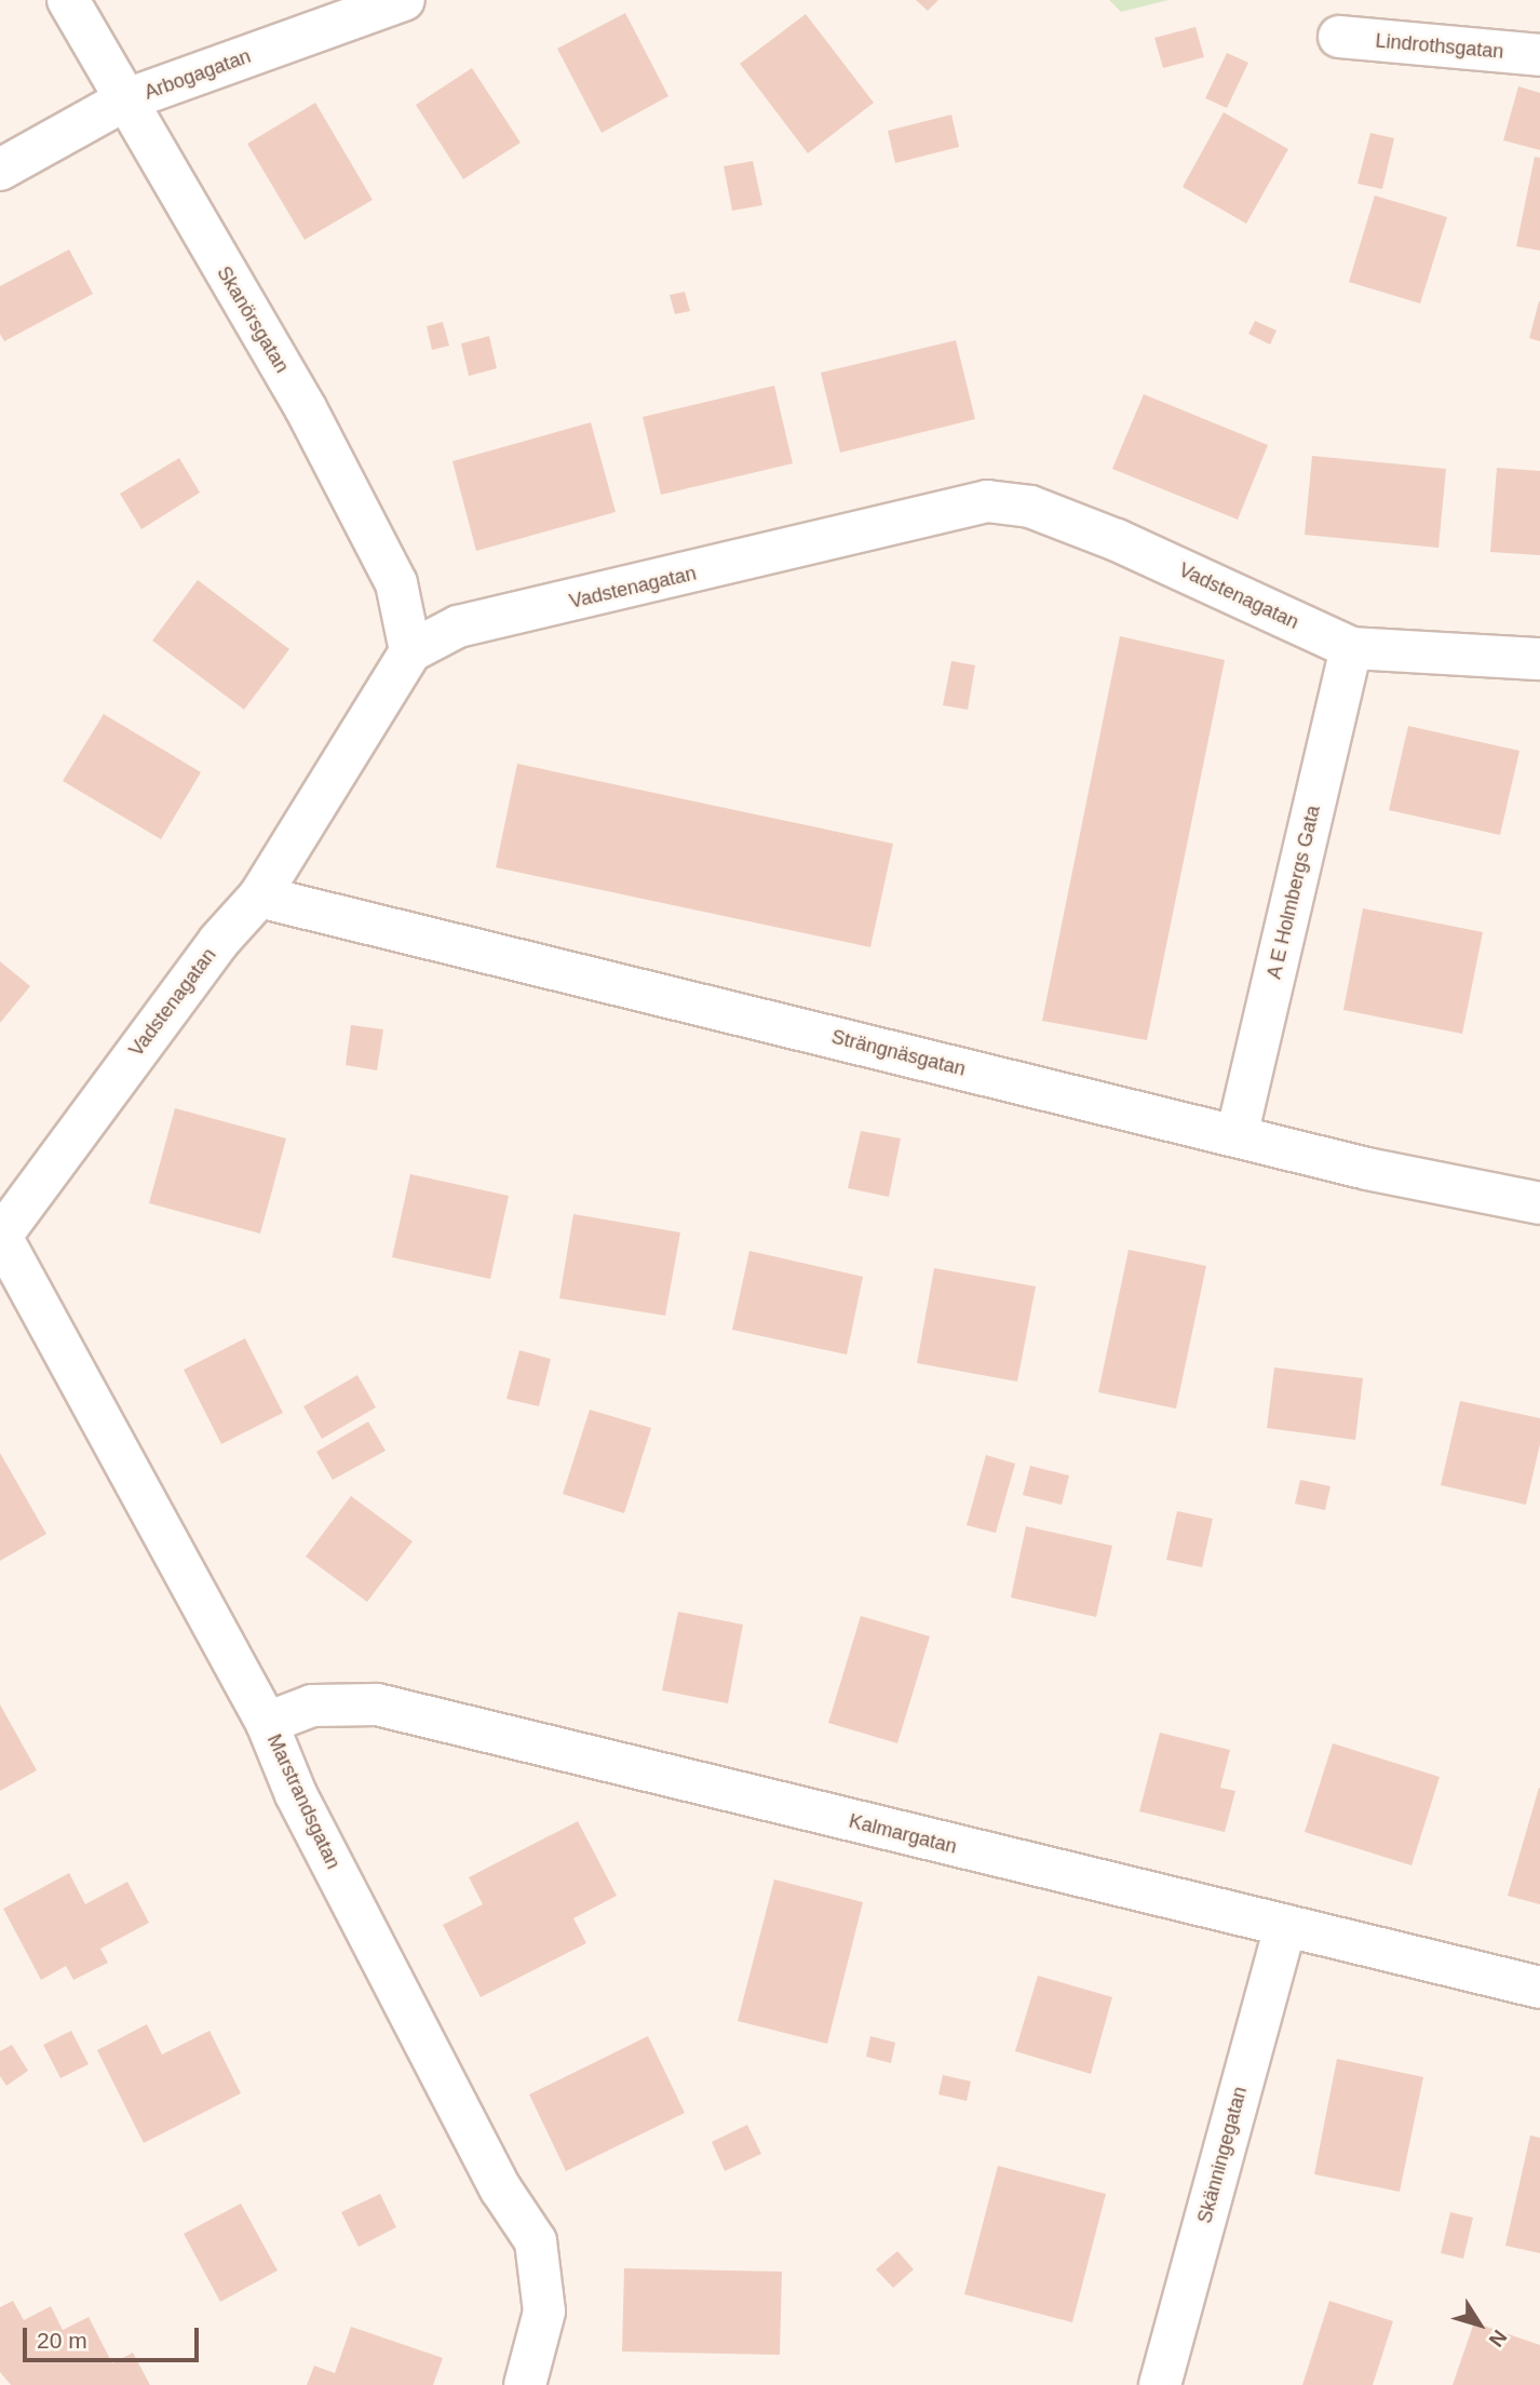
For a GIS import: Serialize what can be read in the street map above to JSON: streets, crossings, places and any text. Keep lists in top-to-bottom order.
{
  "streets": {
    "street": [
      "Lindrothsgatan",
      "Arbogagatan",
      "Skanörsgatan",
      "Vadstenagatan",
      "A E Holmbergs Gata",
      "Strängnäsgatan",
      "Marstrandsgatan",
      "Kalmargatan",
      "Skänningegatan"
    ]
  },
  "crossings": [
    ["Arbogagatan", "Skanörsgatan"],
    ["Skanörsgatan", "Vadstenagatan"],
    ["Vadstenagatan", "A E Holmbergs Gata"],
    ["Vadstenagatan", "Strängnäsgatan"],
    ["Vadstenagatan", "Marstrandsgatan"],
    ["A E Holmbergs Gata", "Strängnäsgatan"],
    ["Marstrandsgatan", "Kalmargatan"],
    ["Kalmargatan", "Skänningegatan"]
  ],
  "scale_bar": "20 m",
  "north": "bottom right"
}
